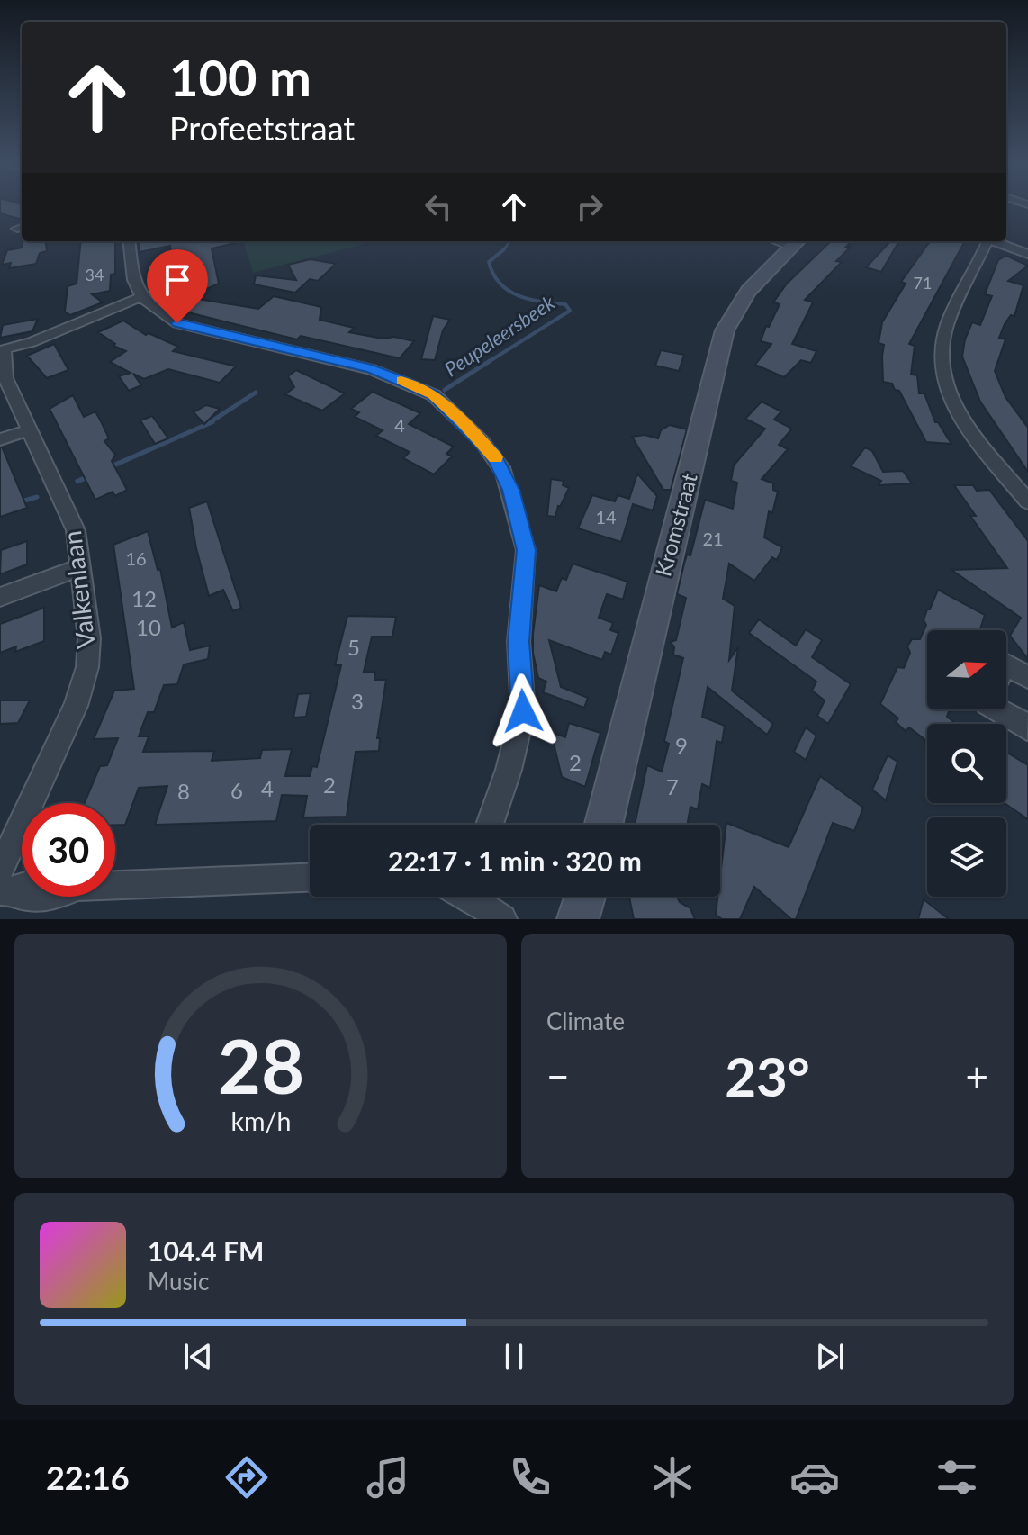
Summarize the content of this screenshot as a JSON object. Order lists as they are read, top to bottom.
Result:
{
  "streets": {
    "main road": ["Kromstraat"],
    "street": ["Valkenlaan"]
  },
  "water": ["Peupeleersbeek"],
  "house_numbers": [
    "34",
    "71",
    "4",
    "14",
    "21",
    "16",
    "12",
    "10",
    "5",
    "3",
    "9",
    "2",
    "2",
    "7",
    "4",
    "6",
    "8"
  ],
  "north": "right",
  "page": {
    "turn": ["100 m", "Profeetstraat"],
    "limit": "30",
    "trip": "22:17 · 1 min · 320 m",
    "tile": "Climate",
    "heat": ["−", "23°", "+"],
    "song": ["104.4 FM", "Music"],
    "tabs": "22:16",
    "gauge": ["28", "km/h"]
  }
}
